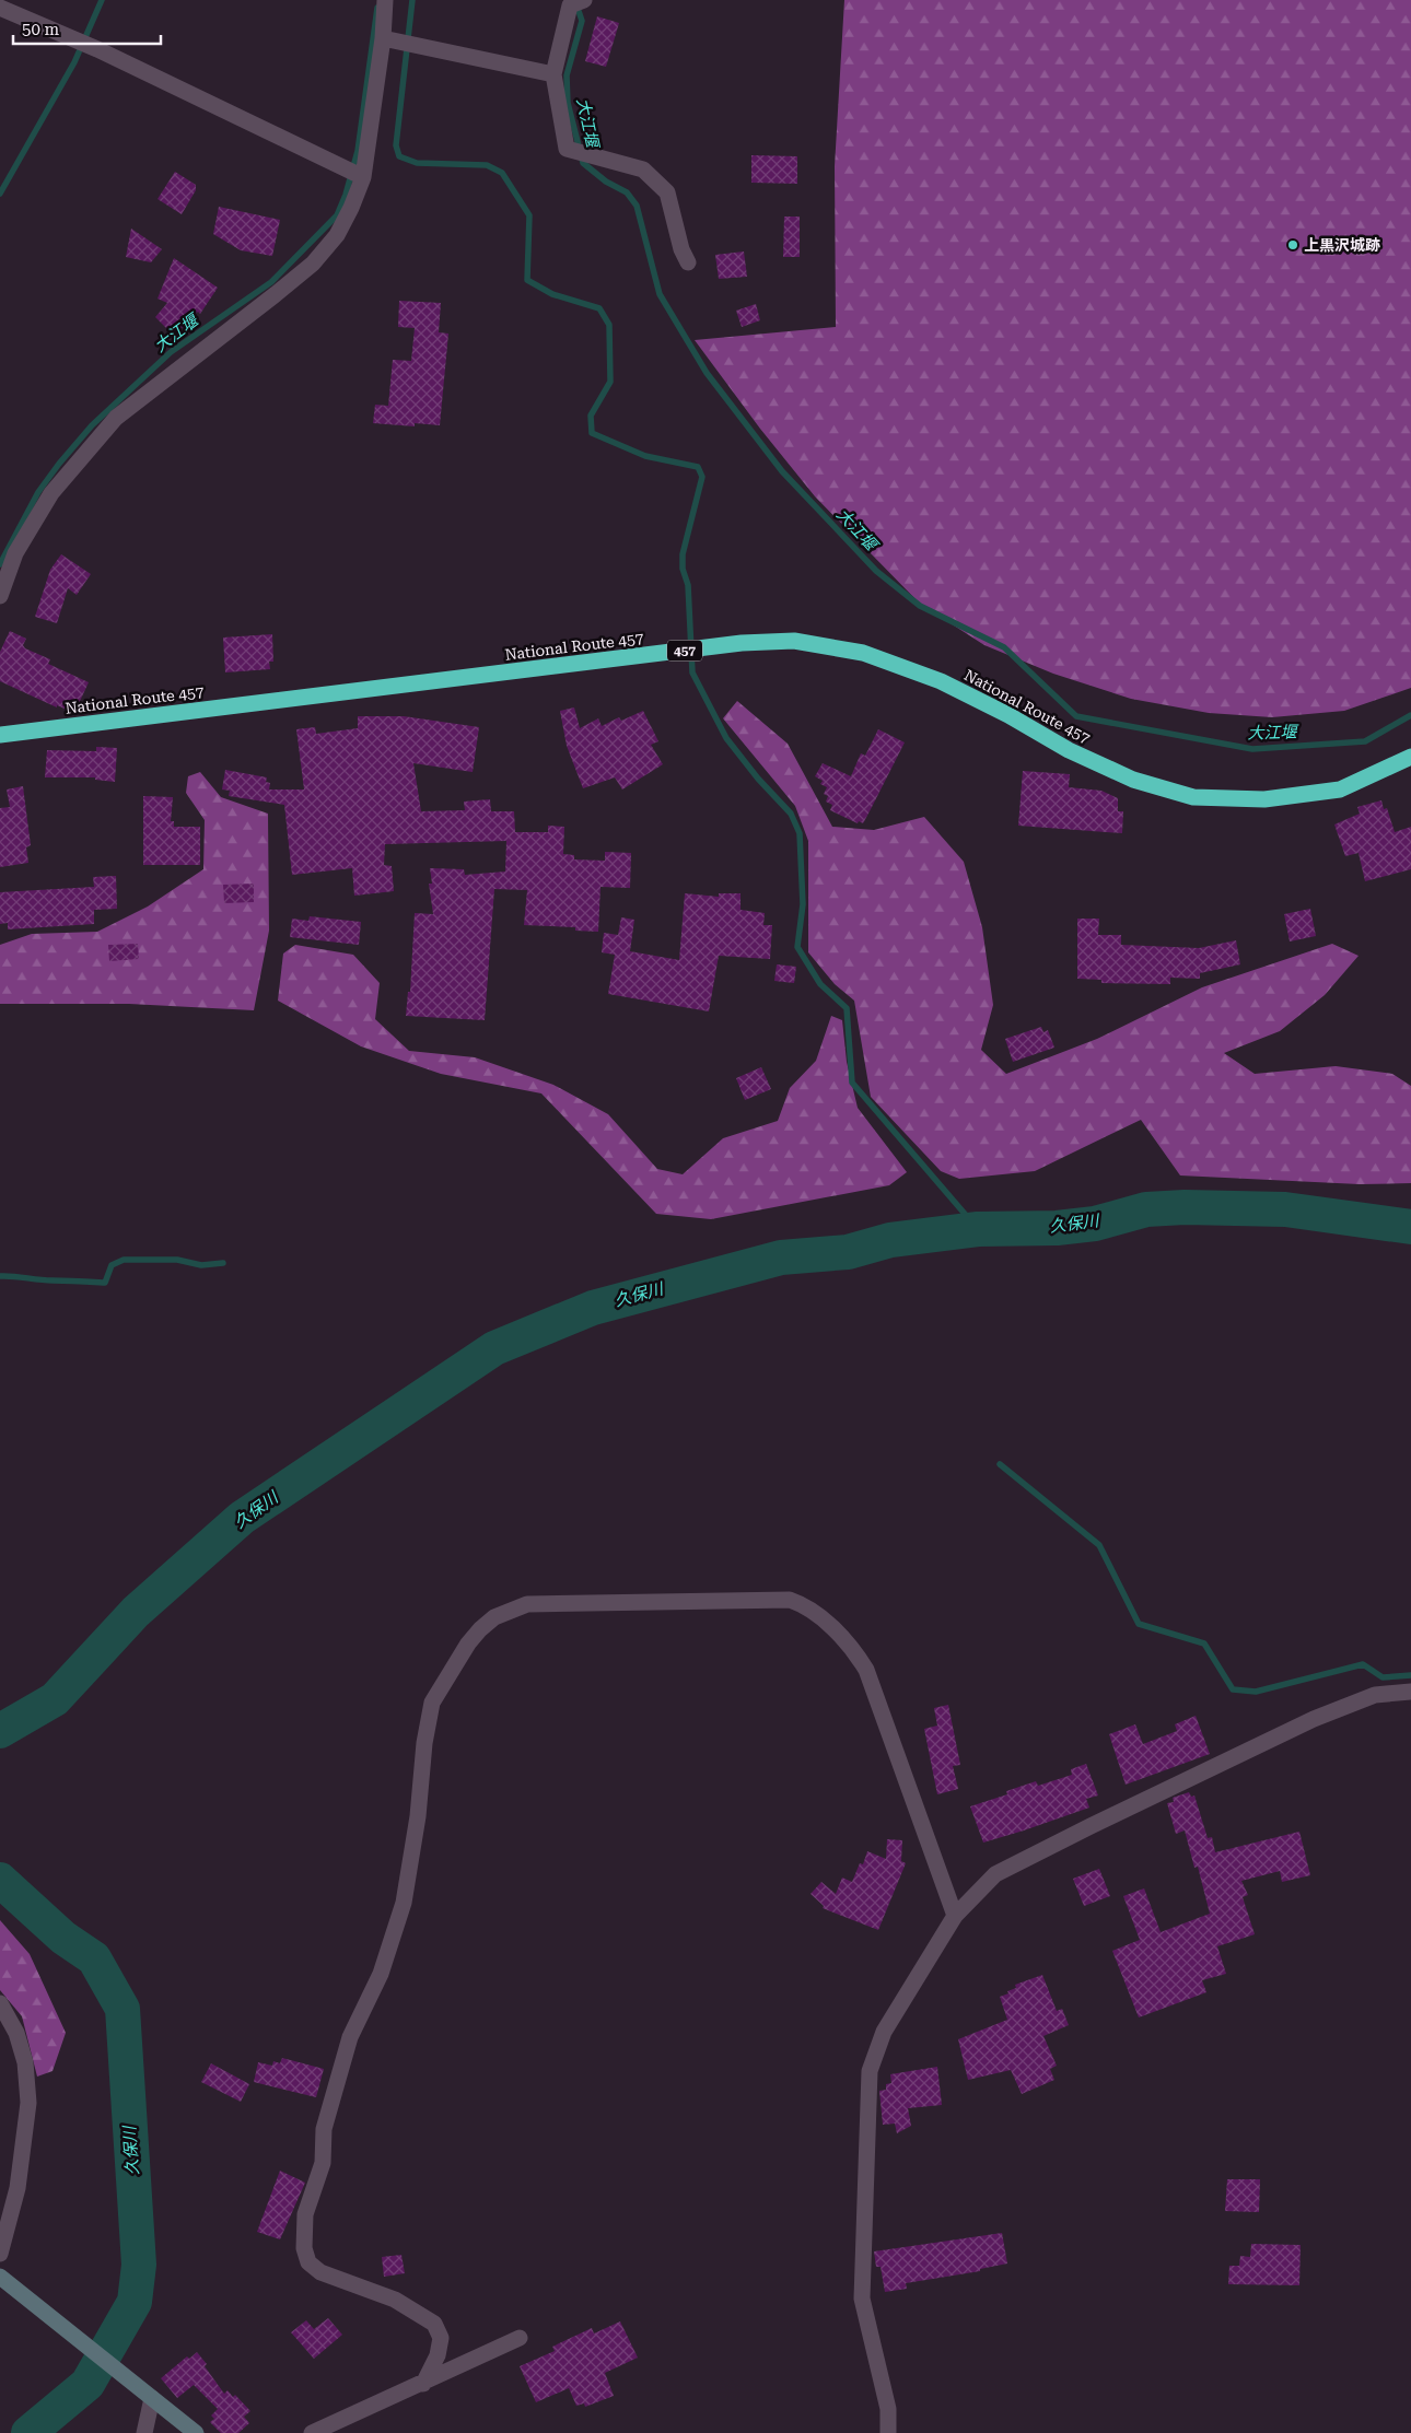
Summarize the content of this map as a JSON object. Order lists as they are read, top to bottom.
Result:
{
  "streets": {
    "highway": ["National Route 457", "457"]
  },
  "water": ["大江堰", "久保川"],
  "places": ["上黒沢城跡"],
  "scale_bar": "50 m"
}
